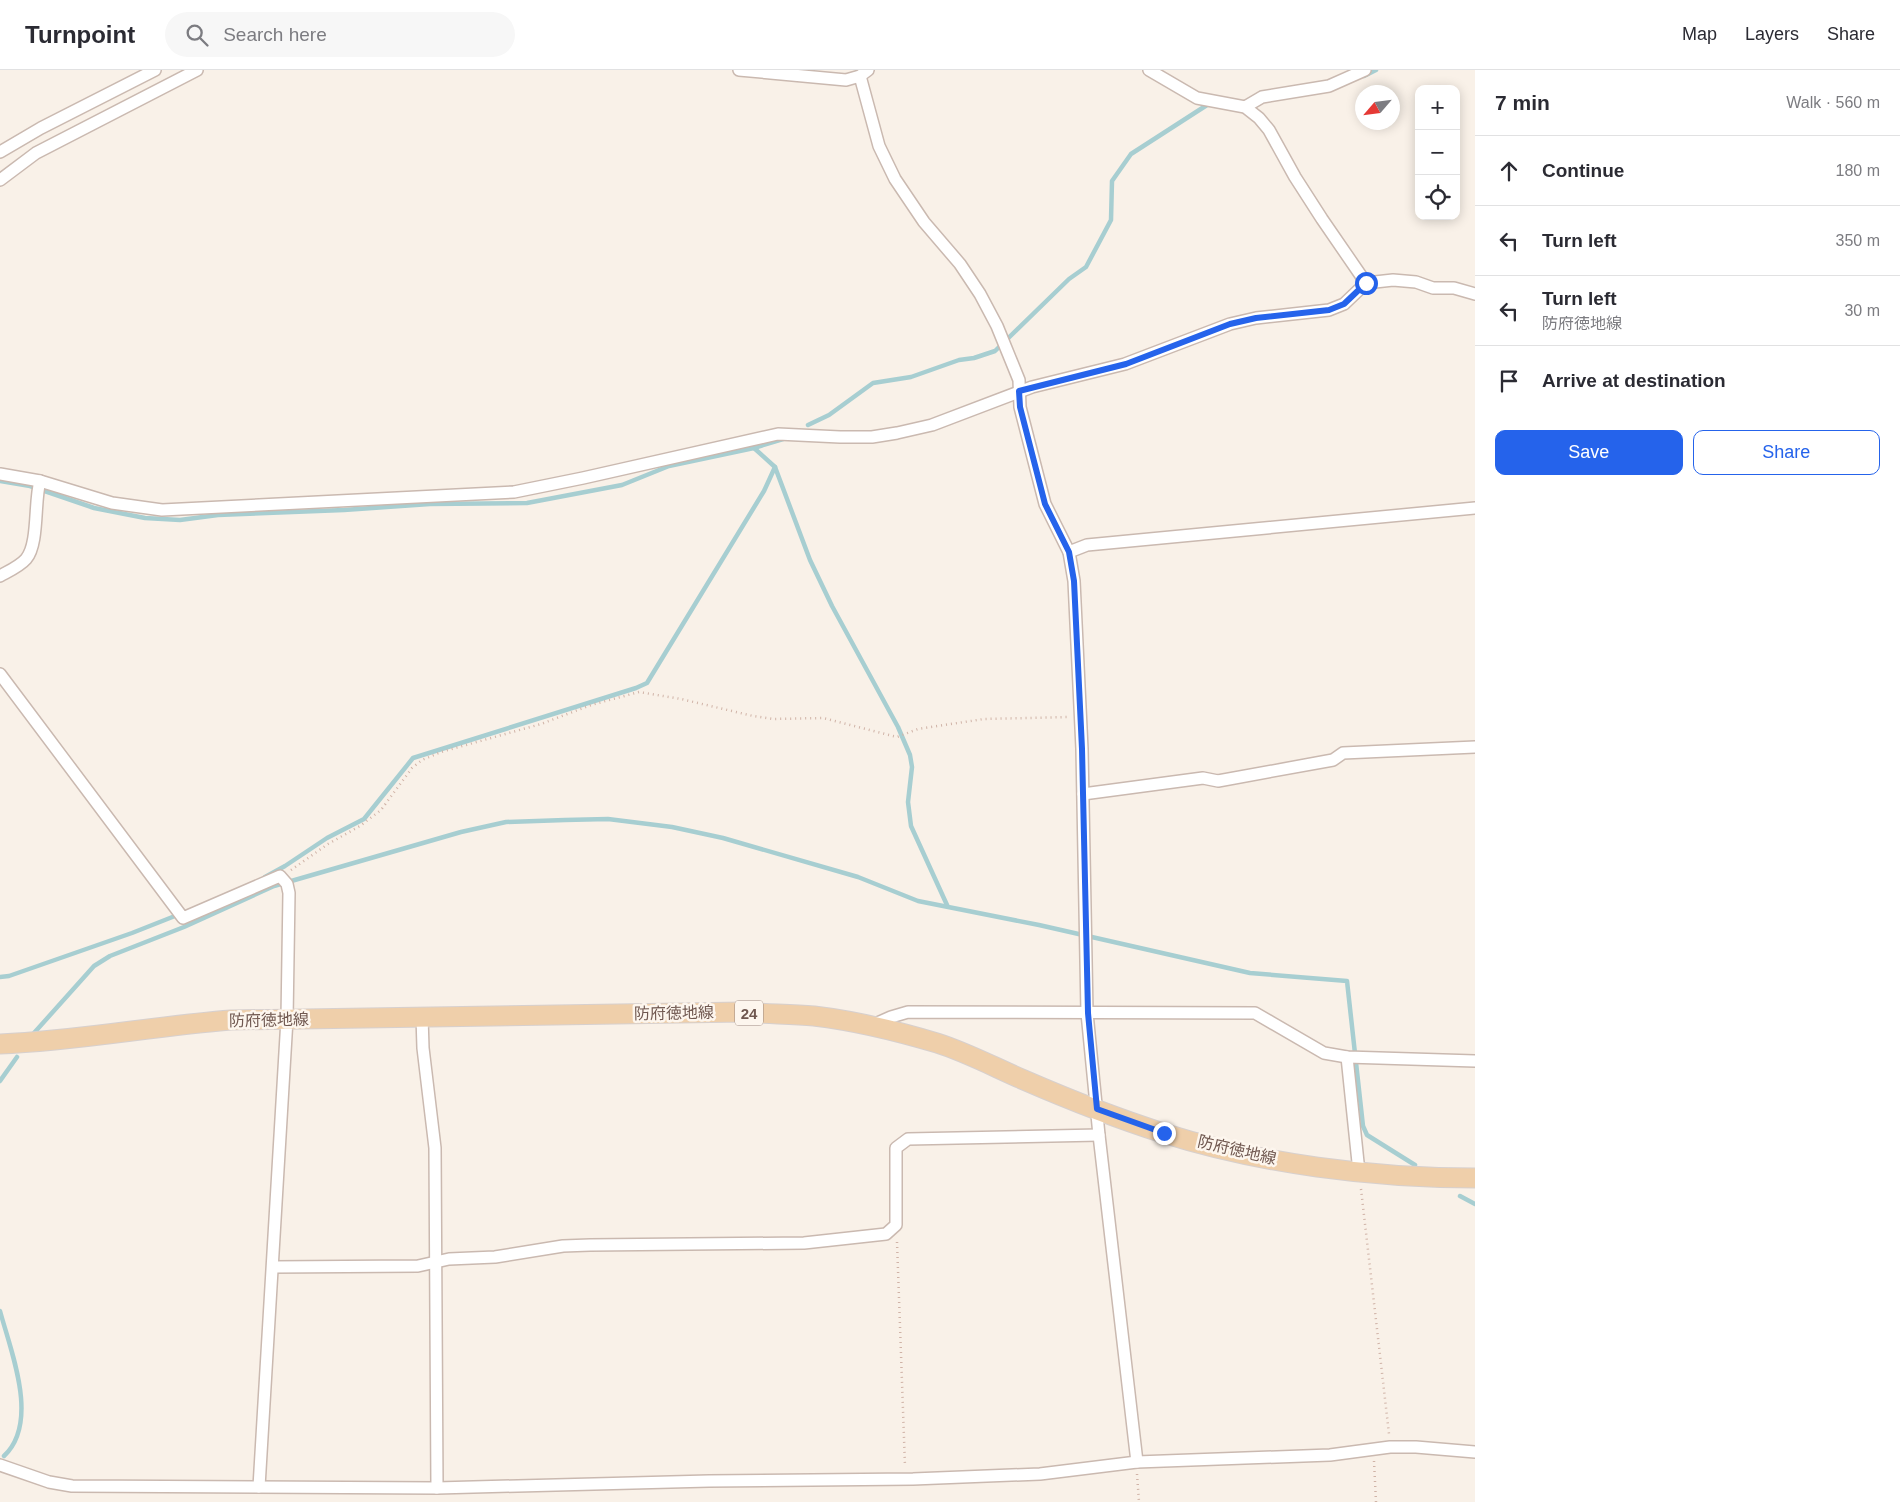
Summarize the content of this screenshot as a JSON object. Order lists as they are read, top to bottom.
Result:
{
  "streets": {
    "main road": ["防府徳地線", "24"]
  },
  "north": "bottom left",
  "page": {
    "header": "Turnpoint",
    "search": "Search here",
    "nav": ["Map", "Layers", "Share"],
    "heading": ["7 min", "Walk · 560 m"],
    "map_buttons": ["+", "−"],
    "list": [
      ["Continue", "180 m"],
      ["Turn left", "350 m"],
      ["Turn left", "防府徳地線", "30 m"],
      "Arrive at destination"
    ],
    "buttons": ["Save", "Share"]
  }
}
